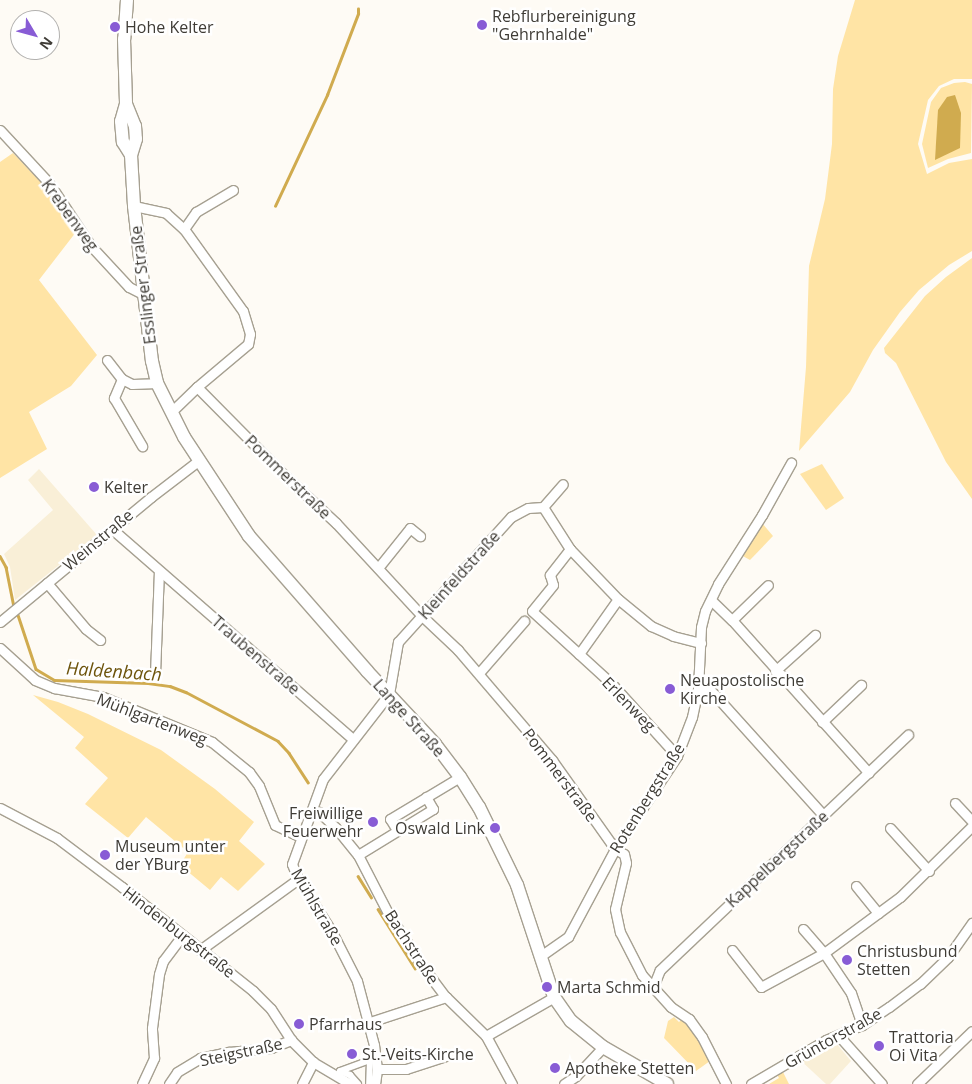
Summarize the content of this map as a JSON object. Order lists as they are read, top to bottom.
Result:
{
  "streets": {
    "main road": ["Esslinger Straße", "Lange Straße"],
    "street": [
      "Krebenweg",
      "Pommerstraße",
      "Weinstraße",
      "Kleinfeldstraße",
      "Traubenstraße",
      "Erlenweg",
      "Mühlgartenweg",
      "Rotenbergstraße",
      "Kappelbergstraße",
      "Mühlstraße",
      "Hindenburgstraße",
      "Bachstraße",
      "Grüntorstraße",
      "Steigstraße"
    ]
  },
  "crossings": [
    ["Krebenweg", "Esslinger Straße"],
    ["Esslinger Straße", "Lange Straße"],
    ["Pommerstraße", "Kleinfeldstraße"],
    ["Pommerstraße", "Rotenbergstraße"],
    ["Pommerstraße", "Kappelbergstraße"],
    ["Weinstraße", "Traubenstraße"],
    ["Weinstraße", "Lange Straße"],
    ["Kleinfeldstraße", "Lange Straße"],
    ["Kleinfeldstraße", "Mühlstraße"],
    ["Traubenstraße", "Mühlstraße"],
    ["Erlenweg", "Rotenbergstraße"],
    ["Lange Straße", "Rotenbergstraße"],
    ["Lange Straße", "Mühlstraße"],
    ["Mühlgartenweg", "Mühlstraße"],
    ["Mühlstraße", "Bachstraße"],
    ["Hindenburgstraße", "Steigstraße"]
  ],
  "water": ["Haldenbach"],
  "places": [
    "Rebflurbereinigung \"Gehrnhalde\"",
    "Hohe Kelter",
    "Kelter",
    "Neuapostolische Kirche",
    "Freiwillige Feuerwehr",
    "Oswald Link",
    "Museum unter der YBurg",
    "Christusbund Stetten",
    "Marta Schmid",
    "Pfarrhaus",
    "Trattoria Oi Vita",
    "St.-Veits-Kirche",
    "Apotheke Stetten"
  ],
  "north": "bottom right"
}
